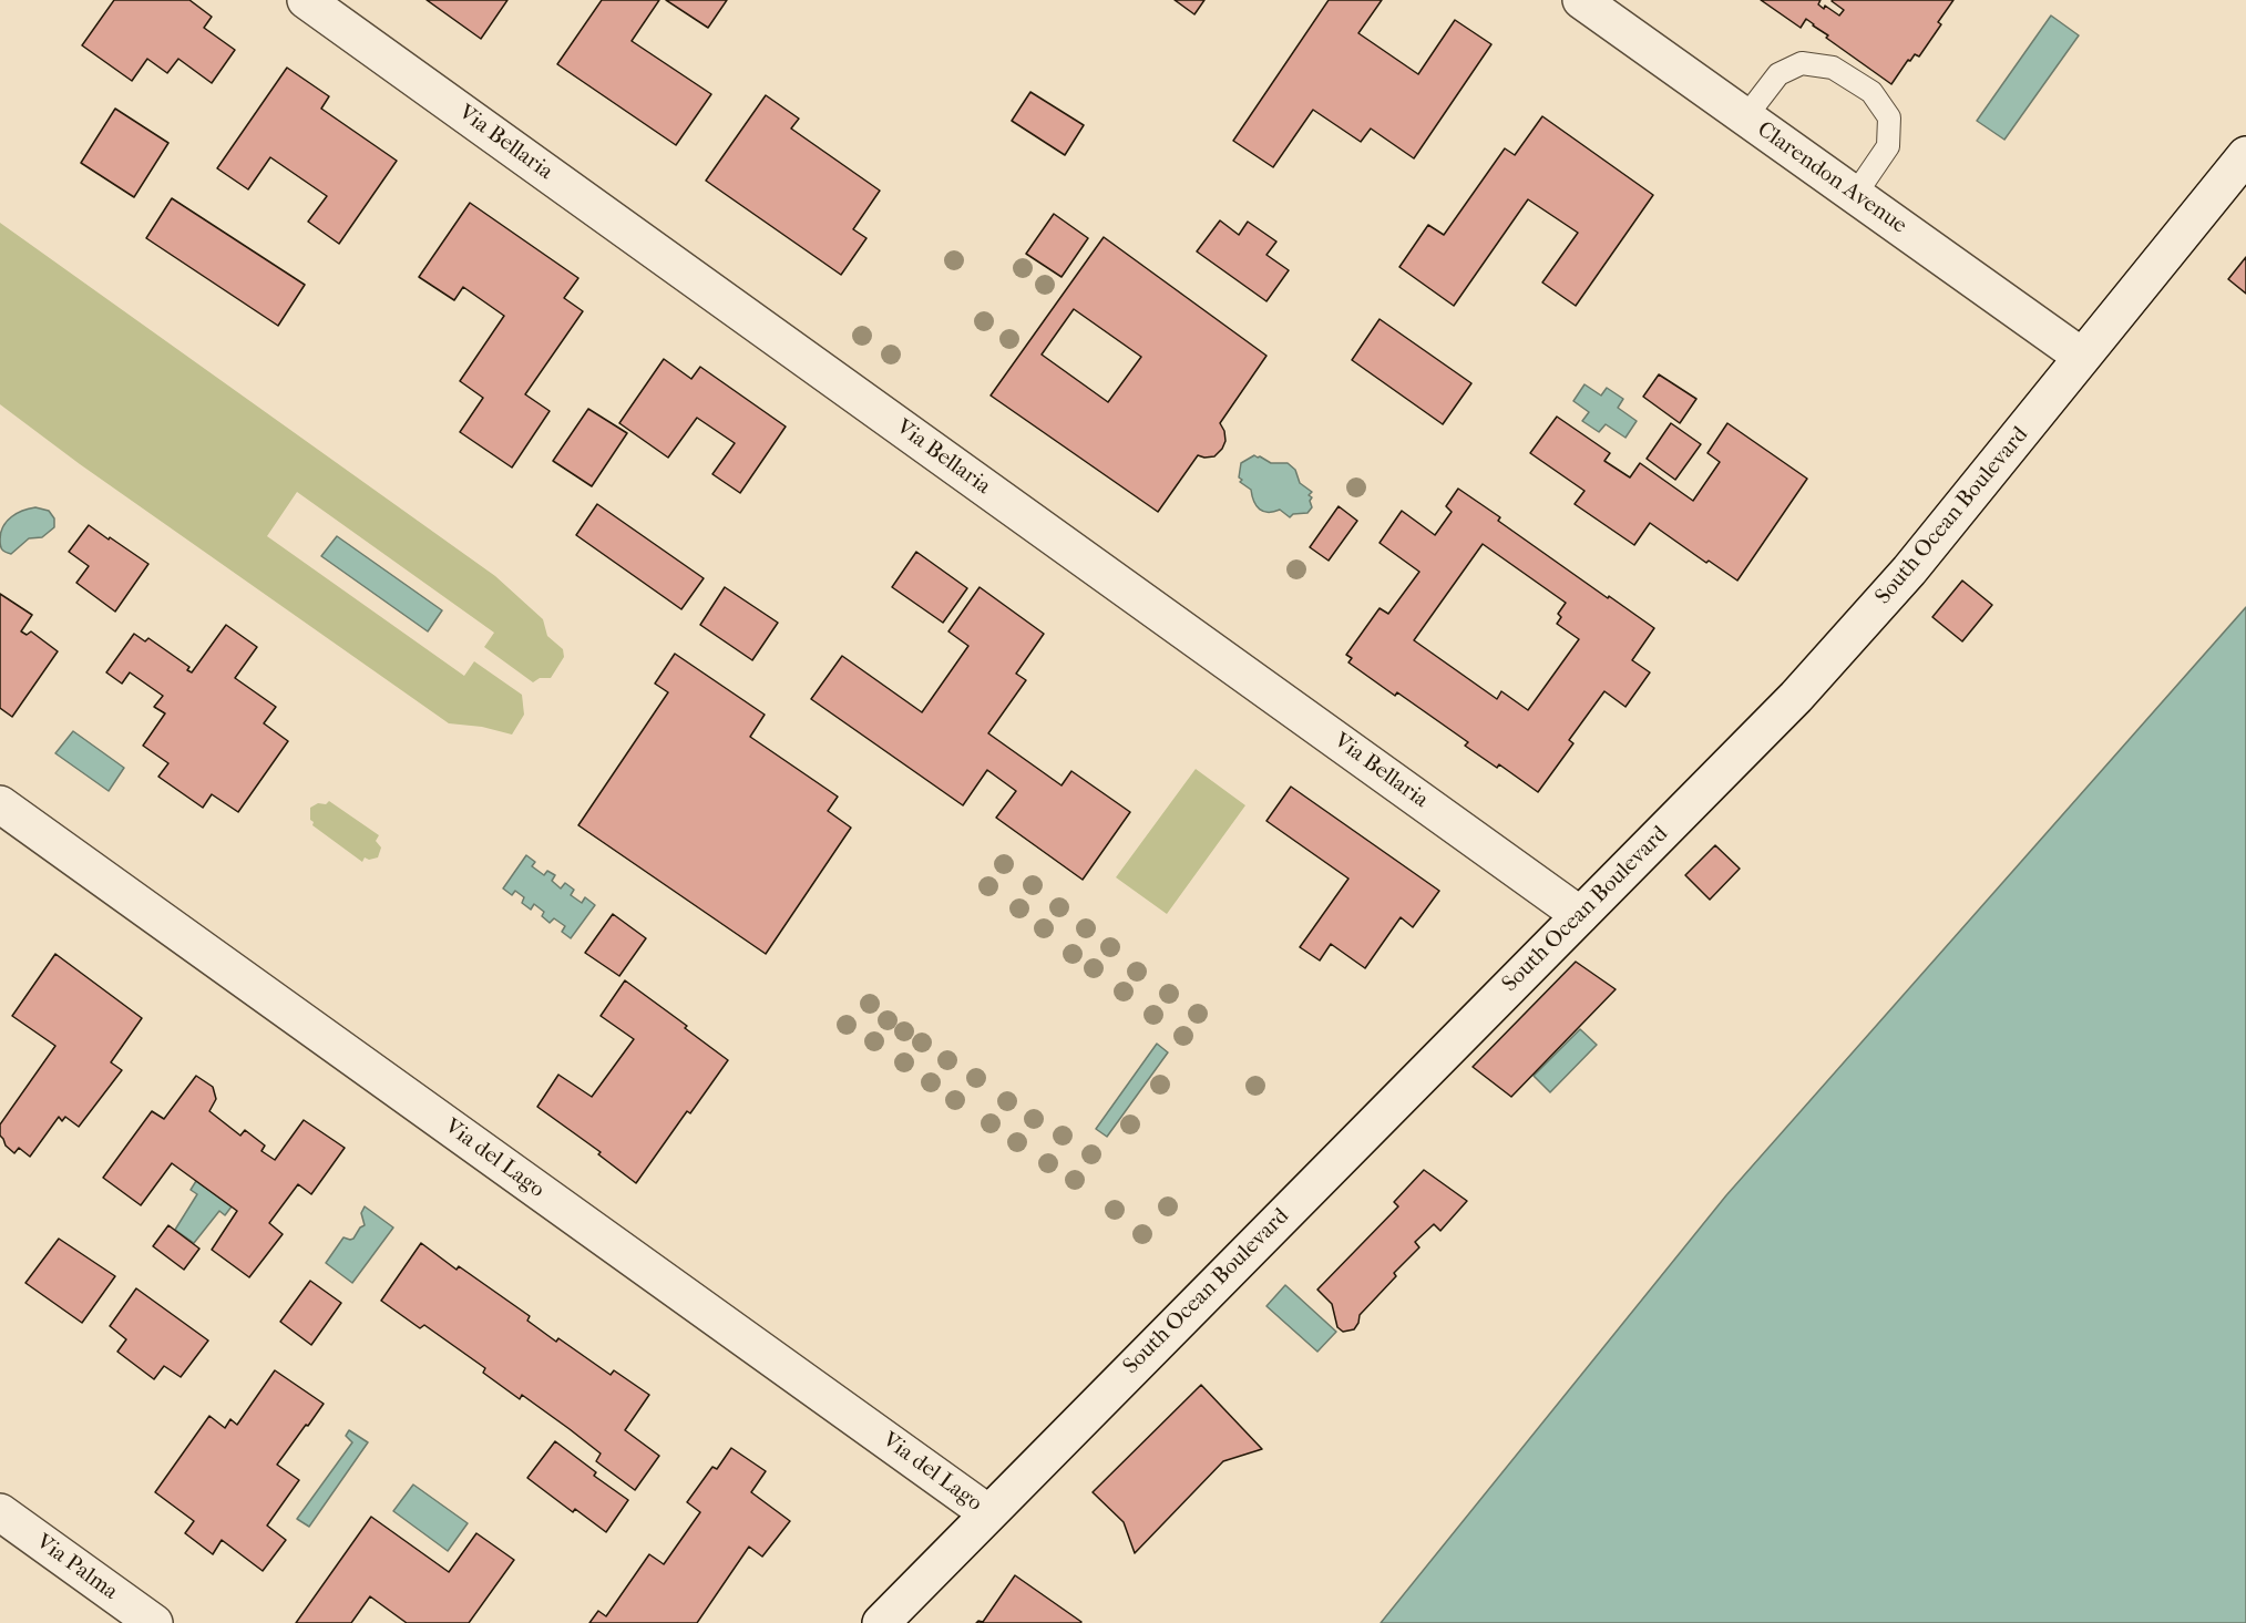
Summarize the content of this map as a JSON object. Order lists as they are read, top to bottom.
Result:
{
  "streets": {
    "street": [
      "Via Bellaria",
      "Clarendon Avenue",
      "South Ocean Boulevard",
      "Via del Lago",
      "Via Palma"
    ]
  },
  "crossings": [
    ["Via Bellaria", "South Ocean Boulevard"],
    ["Clarendon Avenue", "South Ocean Boulevard"],
    ["South Ocean Boulevard", "Via del Lago"]
  ]
}
